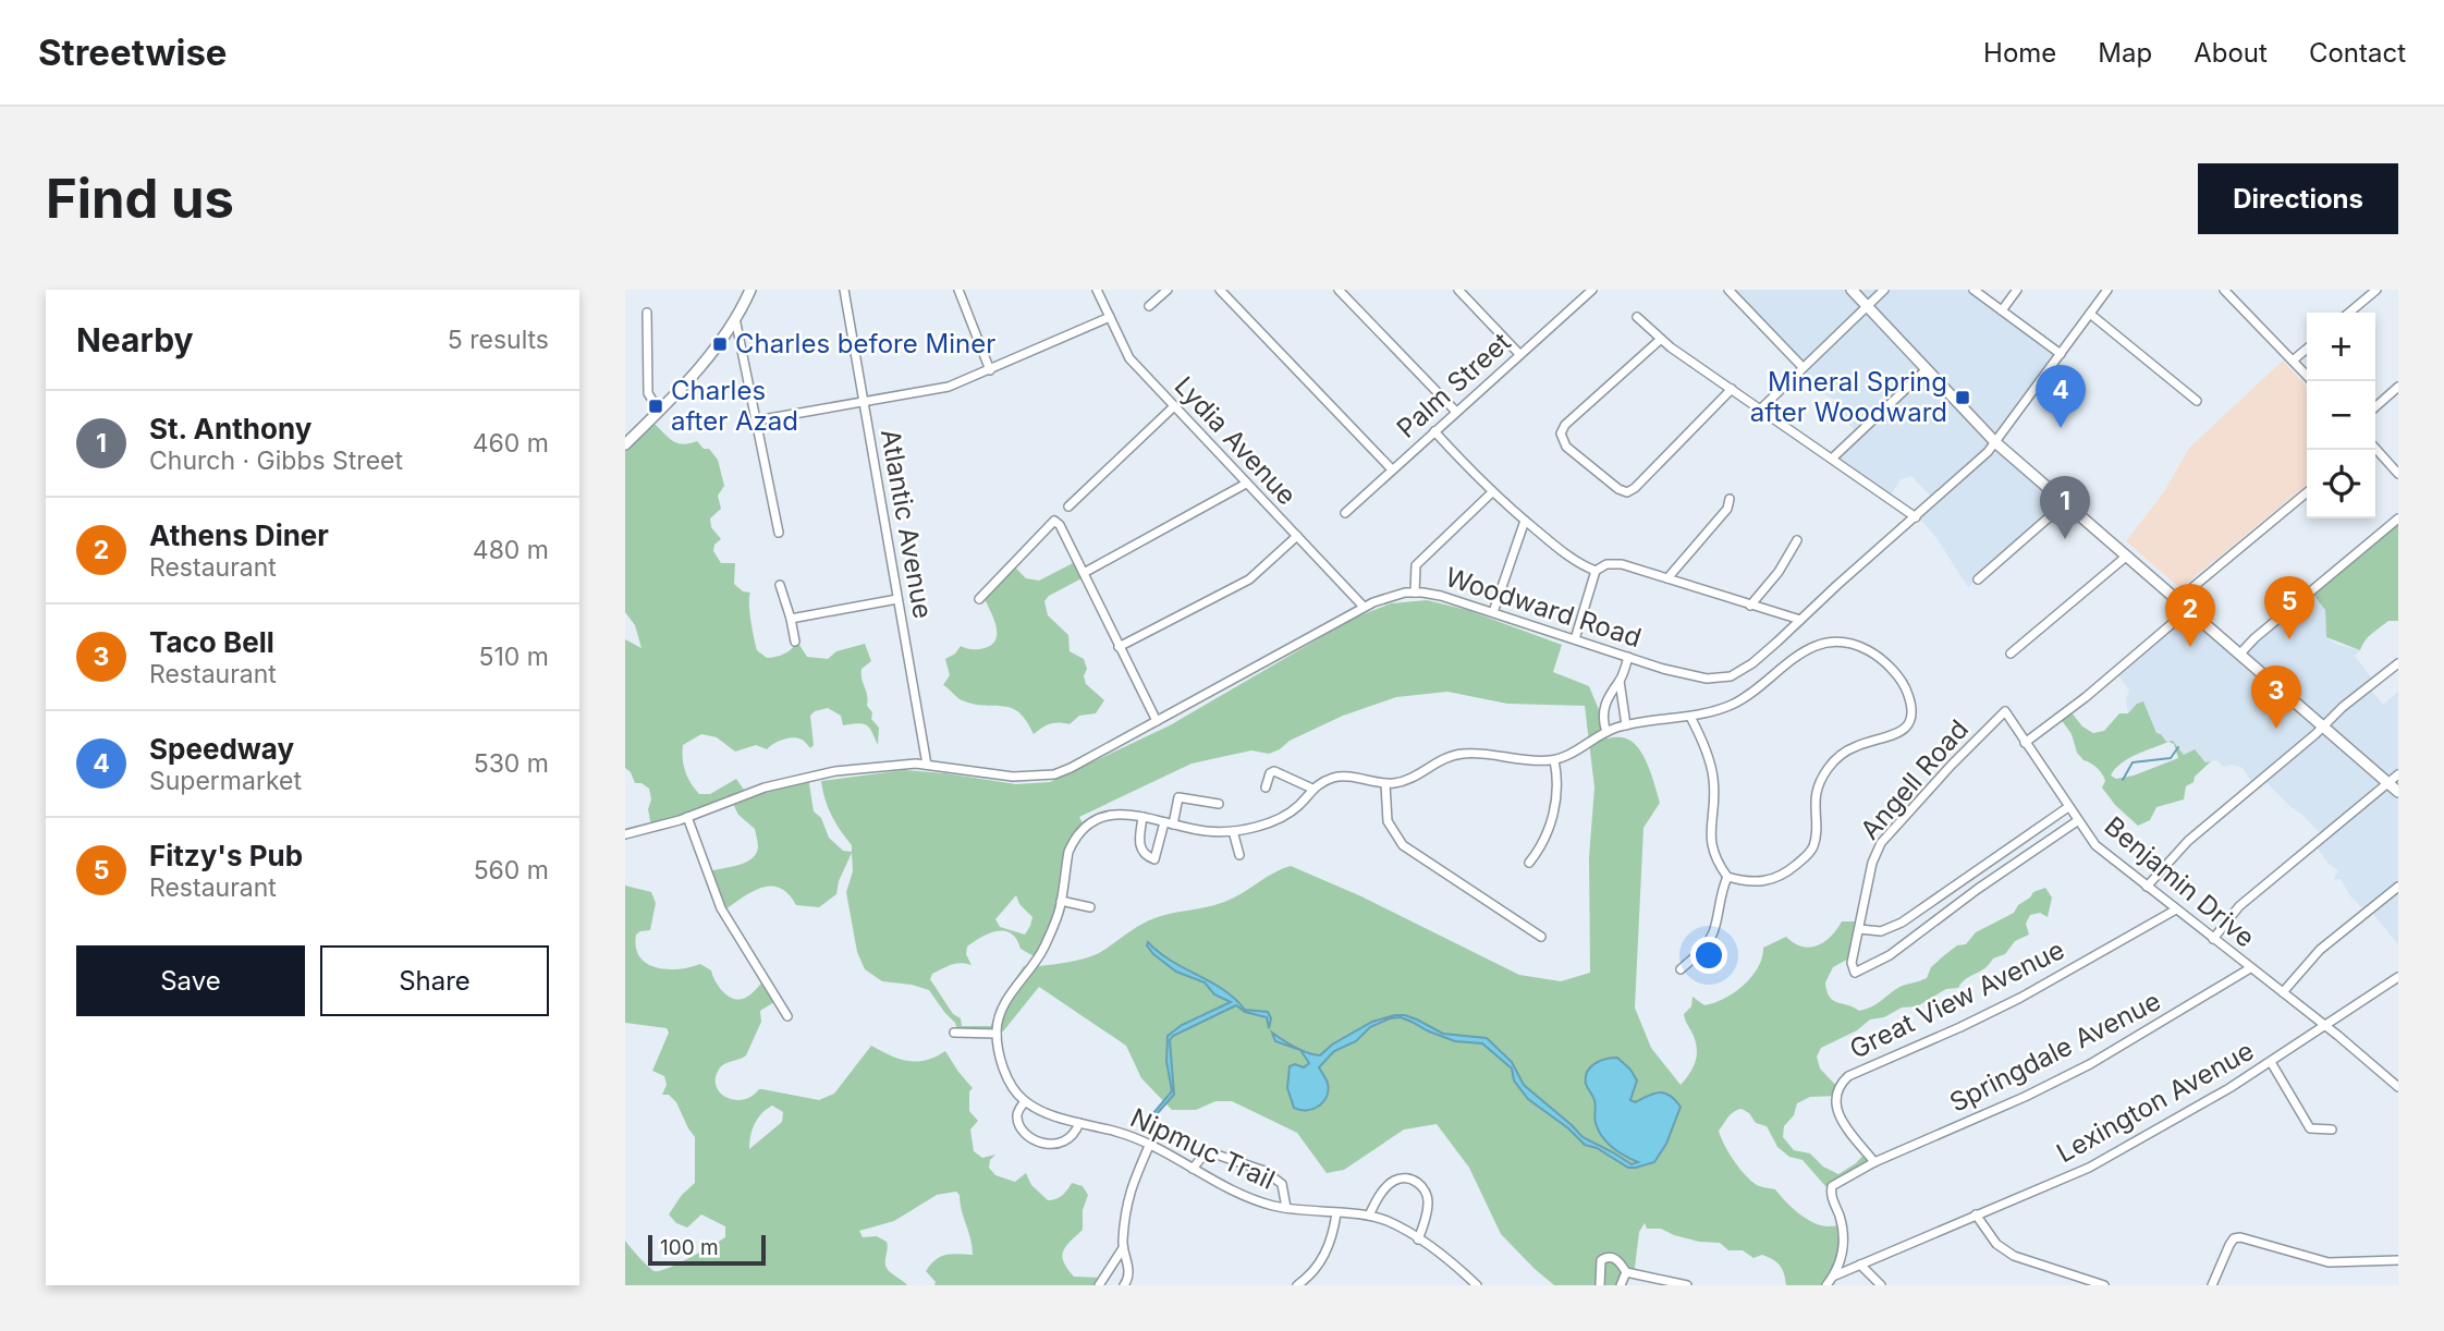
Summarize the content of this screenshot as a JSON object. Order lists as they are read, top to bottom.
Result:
{
  "streets": {
    "street": [
      "Palm Street",
      "Lydia Avenue",
      "Atlantic Avenue",
      "Woodward Road",
      "Angell Road",
      "Benjamin Drive",
      "Great View Avenue",
      "Springdale Avenue",
      "Lexington Avenue",
      "Nipmuc Trail"
    ]
  },
  "crossings": [
    ["Lydia Avenue", "Woodward Road"],
    ["Atlantic Avenue", "Woodward Road"],
    ["Angell Road", "Benjamin Drive"],
    ["Benjamin Drive", "Great View Avenue"],
    ["Benjamin Drive", "Springdale Avenue"],
    ["Benjamin Drive", "Lexington Avenue"],
    ["Great View Avenue", "Springdale Avenue"]
  ],
  "places": {
    "transit": ["Charles before Miner", "Mineral Spring after Woodward", "Charles after Azad"]
  },
  "scale_bar": "100 m",
  "page": {
    "header": "Streetwise",
    "nav": [
      "Home",
      "Map",
      "About",
      "Contact"
    ],
    "buttons": [
      "Directions",
      ["Save", "Share"]
    ],
    "title": "Find us",
    "heading": ["Nearby", "5 results"],
    "map_buttons": ["+", "−"],
    "pins": [
      "4",
      "1",
      "5",
      "2",
      "3"
    ],
    "list": [
      {
        "mark": "1",
        "name": "St. Anthony",
        "note": "Church · Gibbs Street",
        "value": "460 m"
      },
      {
        "mark": "2",
        "name": "Athens Diner",
        "note": "Restaurant",
        "value": "480 m"
      },
      {
        "mark": "3",
        "name": "Taco Bell",
        "note": "Restaurant",
        "value": "510 m"
      },
      {
        "mark": "4",
        "name": "Speedway",
        "note": "Supermarket",
        "value": "530 m"
      },
      {
        "mark": "5",
        "name": "Fitzy's Pub",
        "note": "Restaurant",
        "value": "560 m"
      }
    ],
    "scale": "100 m"
  }
}
